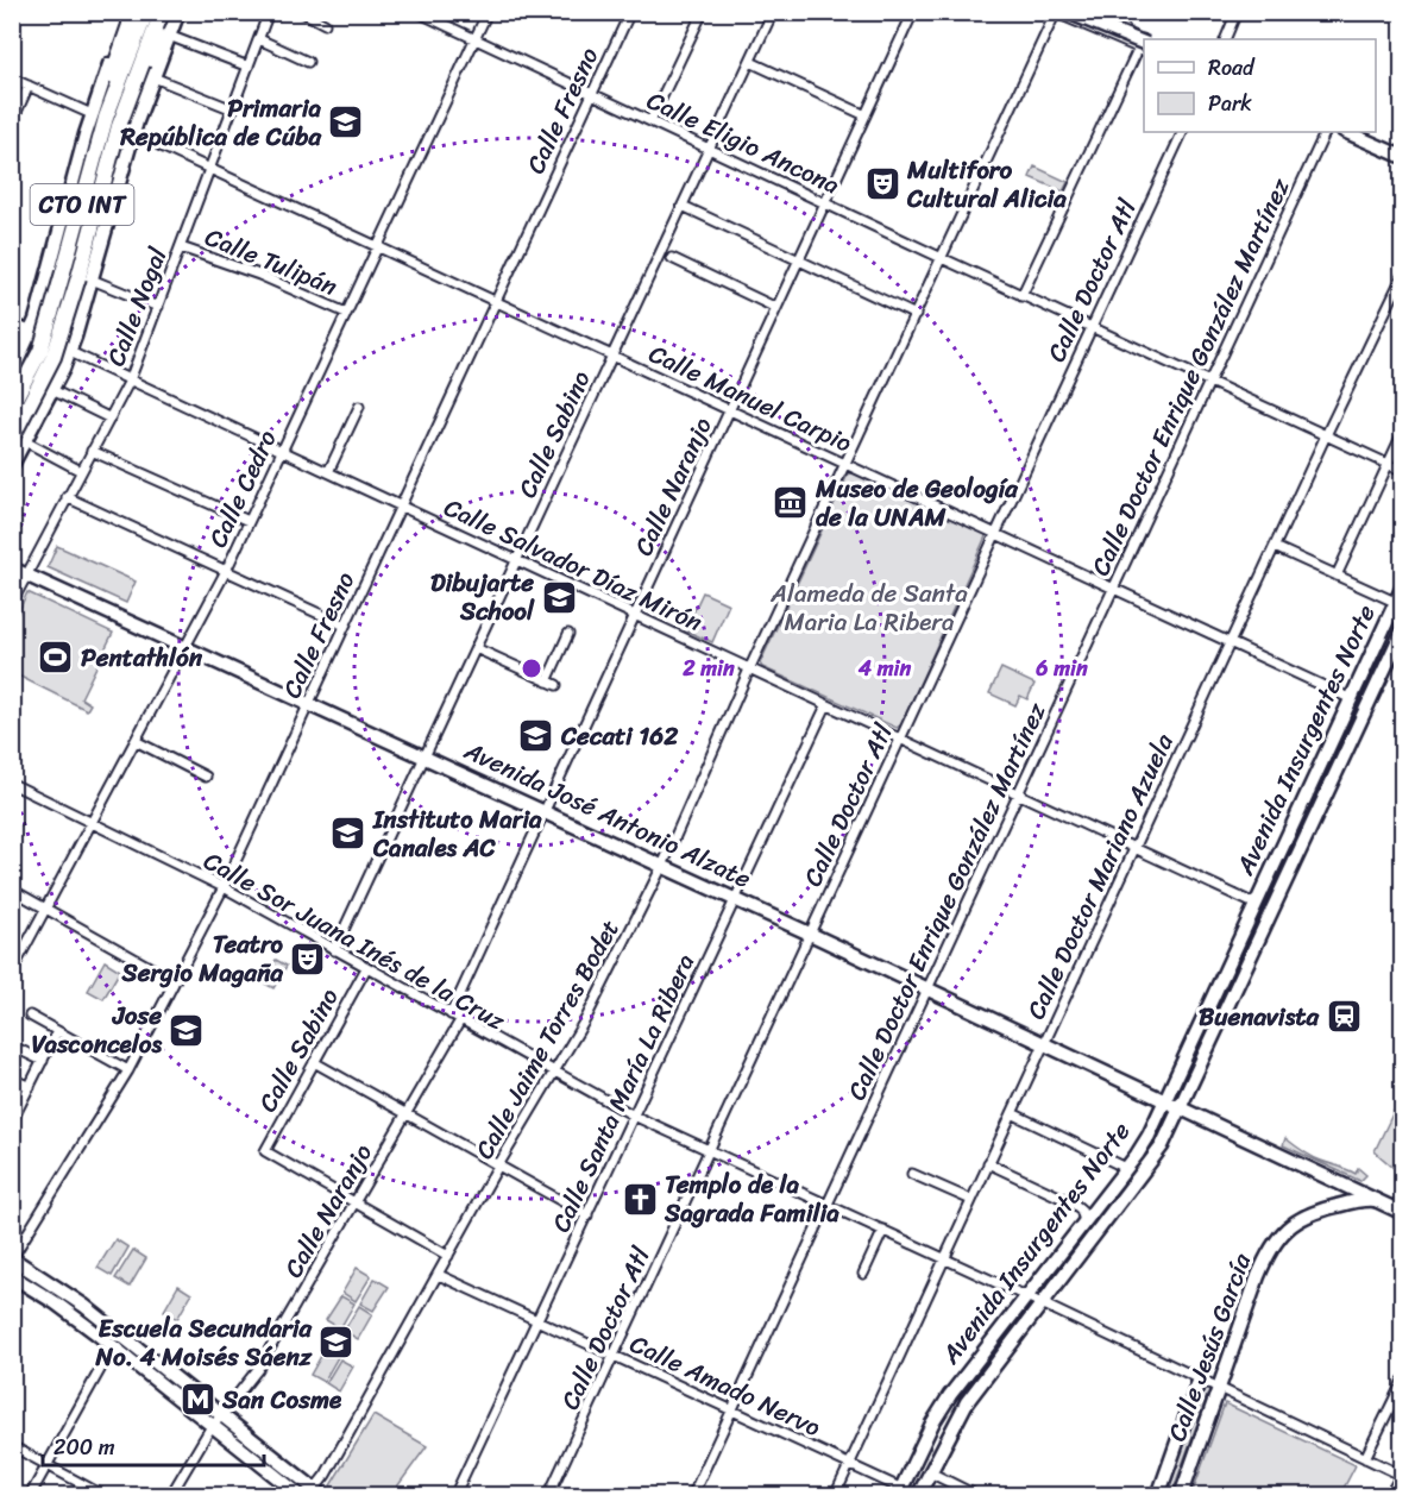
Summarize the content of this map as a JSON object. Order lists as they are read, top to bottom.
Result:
{
  "streets": {
    "highway": ["CTO INT"],
    "main road": ["Avenida Insurgentes Norte", "Avenida José Antonio Alzate", "Calle Jesús García"],
    "street": [
      "Calle Fresno",
      "Calle Eligio Ancona",
      "Calle Tulipán",
      "Calle Doctor Atl",
      "Calle Nogal",
      "Calle Doctor Enrique González Martínez",
      "Calle Manuel Carpio",
      "Calle Sabino",
      "Calle Naranjo",
      "Calle Cedro",
      "Calle Salvador Díaz Mirón",
      "Calle Doctor Mariano Azuela",
      "Calle Sor Juana Inés de la Cruz",
      "Calle Jaime Torres Bodet",
      "Calle Santa María La Ribera",
      "Calle Amado Nervo"
    ]
  },
  "crossings": [
    ["Calle Fresno", "Calle Eligio Ancona"],
    ["Calle Fresno", "Calle Manuel Carpio"],
    ["Calle Fresno", "Calle Salvador Díaz Mirón"],
    ["Calle Fresno", "Avenida José Antonio Alzate"],
    ["Calle Fresno", "Calle Sor Juana Inés de la Cruz"],
    ["Calle Eligio Ancona", "Calle Doctor Atl"],
    ["Calle Eligio Ancona", "Calle Doctor Enrique González Martínez"],
    ["Calle Eligio Ancona", "Calle Sabino"],
    ["Calle Eligio Ancona", "Calle Naranjo"],
    ["Calle Eligio Ancona", "Calle Cedro"],
    ["Calle Eligio Ancona", "Calle Doctor Mariano Azuela"],
    ["Calle Eligio Ancona", "Calle Jaime Torres Bodet"],
    ["CTO INT", "Calle Manuel Carpio"],
    ["CTO INT", "Calle Salvador Díaz Mirón"],
    ["Calle Tulipán", "Calle Nogal"],
    ["Calle Tulipán", "Calle Cedro"],
    ["Calle Doctor Atl", "Calle Manuel Carpio"],
    ["Calle Doctor Atl", "Calle Salvador Díaz Mirón"],
    ["Calle Doctor Atl", "Avenida José Antonio Alzate"],
    ["Calle Doctor Atl", "Calle Sor Juana Inés de la Cruz"],
    ["Calle Doctor Atl", "Calle Amado Nervo"],
    ["Calle Nogal", "Calle Manuel Carpio"],
    ["Calle Nogal", "Calle Salvador Díaz Mirón"],
    ["Calle Nogal", "Avenida José Antonio Alzate"],
    ["Calle Doctor Enrique González Martínez", "Calle Manuel Carpio"],
    ["Calle Doctor Enrique González Martínez", "Calle Salvador Díaz Mirón"],
    ["Calle Doctor Enrique González Martínez", "Avenida José Antonio Alzate"],
    ["Calle Doctor Enrique González Martínez", "Calle Sor Juana Inés de la Cruz"],
    ["Calle Doctor Enrique González Martínez", "Calle Amado Nervo"],
    ["Calle Manuel Carpio", "Calle Sabino"],
    ["Calle Manuel Carpio", "Calle Naranjo"],
    ["Calle Manuel Carpio", "Calle Cedro"],
    ["Calle Manuel Carpio", "Avenida Insurgentes Norte"],
    ["Calle Manuel Carpio", "Calle Doctor Mariano Azuela"],
    ["Calle Manuel Carpio", "Calle Jaime Torres Bodet"],
    ["Calle Sabino", "Calle Naranjo"],
    ["Calle Sabino", "Calle Salvador Díaz Mirón"],
    ["Calle Sabino", "Avenida José Antonio Alzate"],
    ["Calle Sabino", "Calle Sor Juana Inés de la Cruz"],
    ["Calle Naranjo", "Calle Salvador Díaz Mirón"],
    ["Calle Naranjo", "Avenida José Antonio Alzate"],
    ["Calle Naranjo", "Calle Sor Juana Inés de la Cruz"],
    ["Calle Cedro", "Calle Salvador Díaz Mirón"],
    ["Calle Cedro", "Avenida José Antonio Alzate"],
    ["Calle Cedro", "Calle Sor Juana Inés de la Cruz"],
    ["Calle Salvador Díaz Mirón", "Avenida Insurgentes Norte"],
    ["Calle Salvador Díaz Mirón", "Calle Doctor Mariano Azuela"],
    ["Calle Salvador Díaz Mirón", "Calle Jaime Torres Bodet"],
    ["Calle Salvador Díaz Mirón", "Calle Santa María La Ribera"],
    ["Avenida Insurgentes Norte", "Avenida José Antonio Alzate"],
    ["Avenida Insurgentes Norte", "Calle Sor Juana Inés de la Cruz"],
    ["Avenida Insurgentes Norte", "Calle Amado Nervo"],
    ["Avenida José Antonio Alzate", "Calle Doctor Mariano Azuela"],
    ["Avenida José Antonio Alzate", "Calle Jaime Torres Bodet"],
    ["Avenida José Antonio Alzate", "Calle Santa María La Ribera"],
    ["Avenida José Antonio Alzate", "Calle Jesús García"],
    ["Calle Doctor Mariano Azuela", "Calle Sor Juana Inés de la Cruz"],
    ["Calle Doctor Mariano Azuela", "Calle Amado Nervo"],
    ["Calle Sor Juana Inés de la Cruz", "Calle Jaime Torres Bodet"],
    ["Calle Sor Juana Inés de la Cruz", "Calle Santa María La Ribera"],
    ["Calle Sor Juana Inés de la Cruz", "Calle Jesús García"],
    ["Calle Jaime Torres Bodet", "Calle Amado Nervo"],
    ["Calle Santa María La Ribera", "Calle Amado Nervo"]
  ],
  "parks": ["Alameda de Santa Maria La Ribera"],
  "places": {
    "school or university": [
      "Primaria República de Cúba",
      "Dibujarte School",
      "Cecati 162",
      "Instituto Maria Canales AC",
      "Jose Vasconcelos",
      "Escuela Secundaria No. 4 Moisés Sáenz"
    ],
    "theatre": ["Multiforo Cultural Alicia", "Teatro Sergio Magaña"],
    "museum": ["Museo de Geología de la UNAM"],
    "sports": ["Pentathlón"],
    "station": ["Buenavista"],
    "church": ["Templo de la Sagrada Familia"],
    "metro station": ["San Cosme"]
  },
  "legend": ["Road", "Park"],
  "scale_bar": "200 m",
  "rings": ["2 min", "4 min", "6 min"]
}
